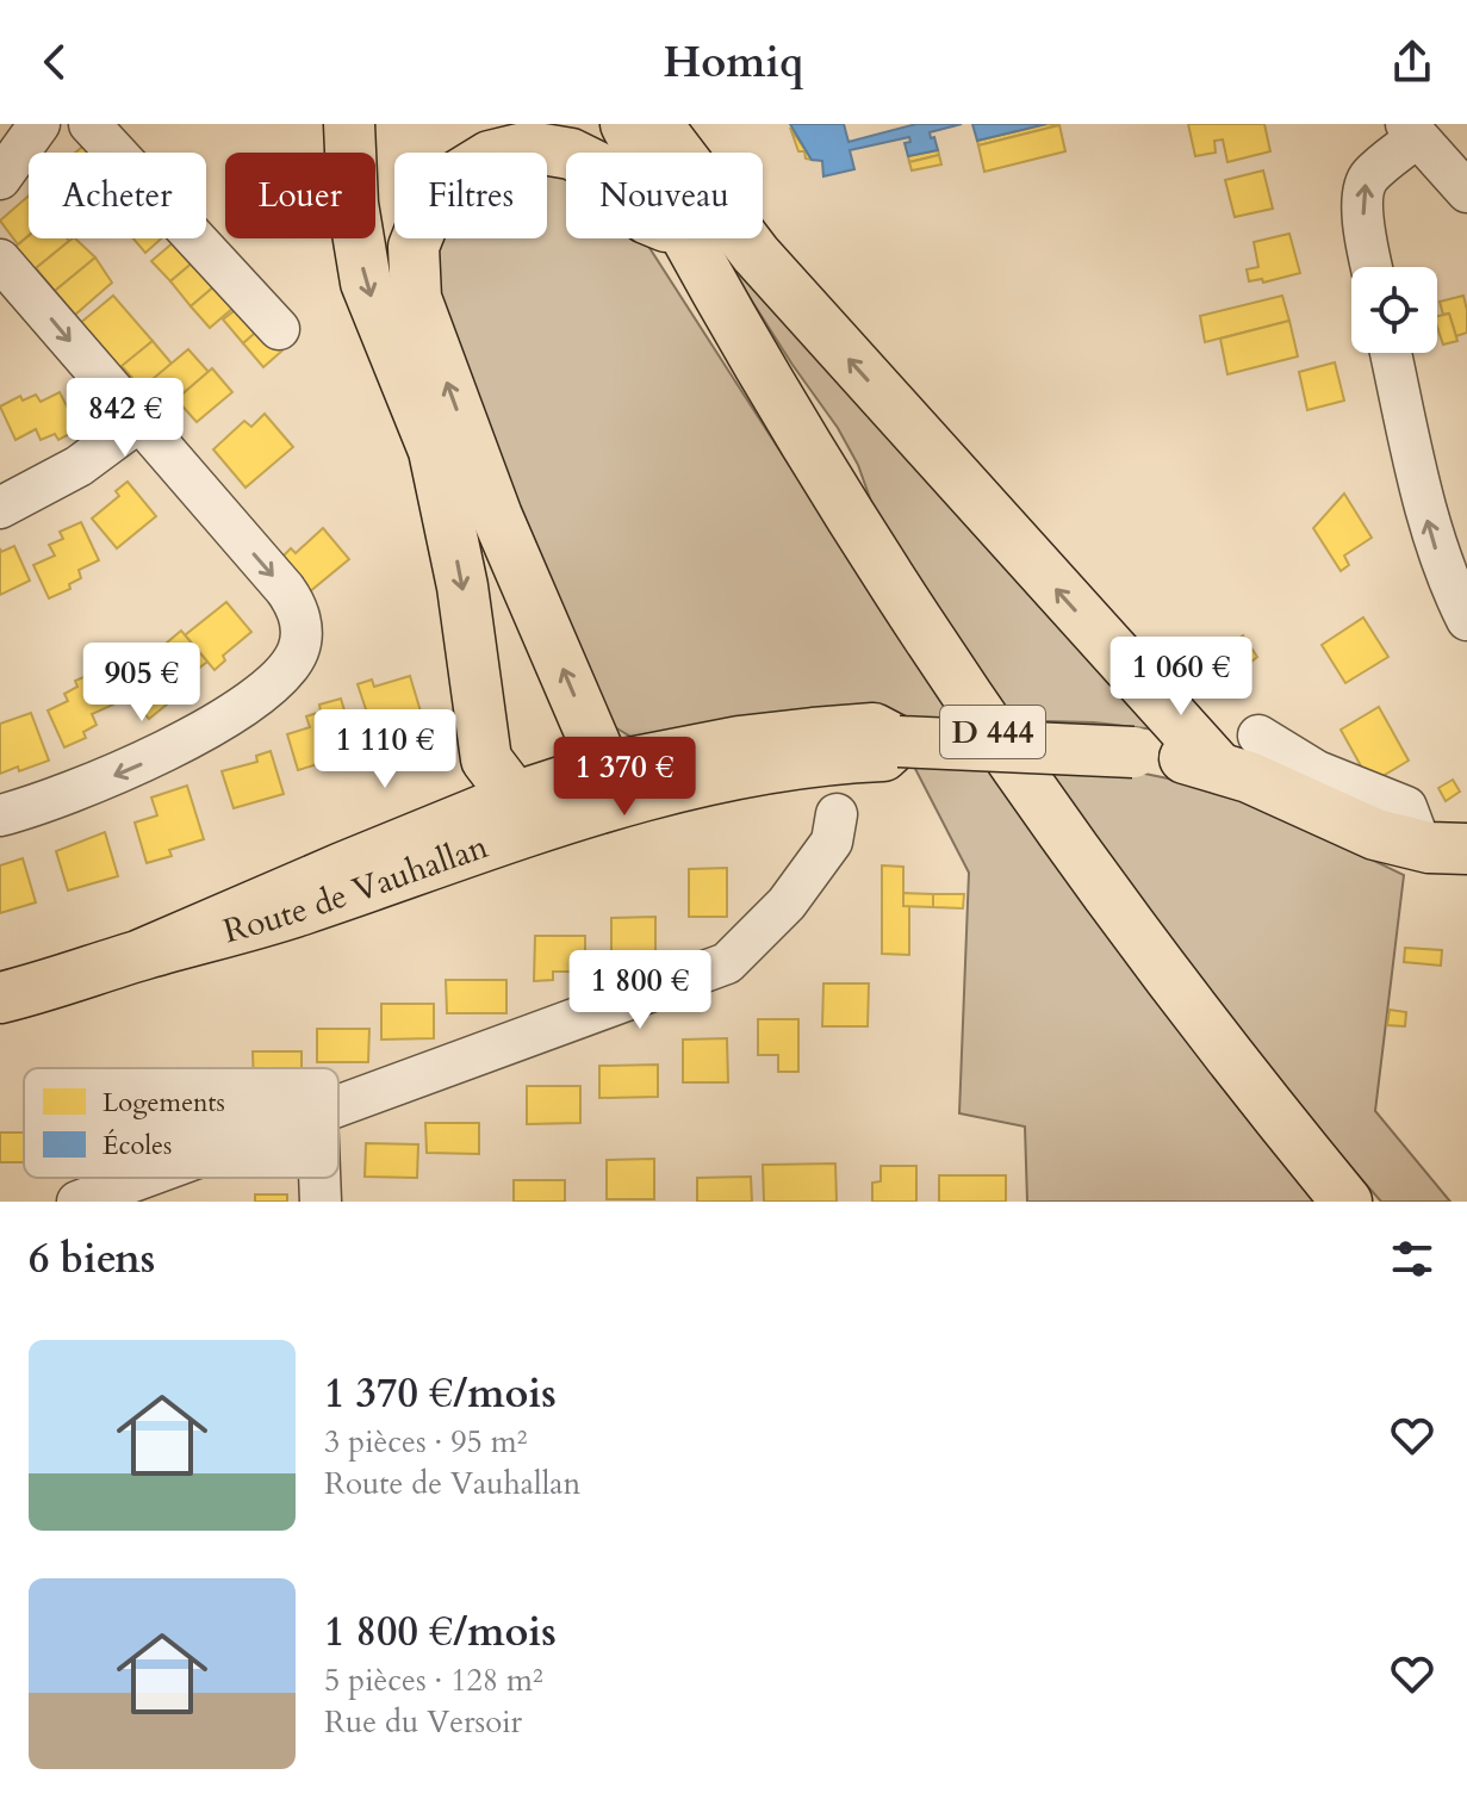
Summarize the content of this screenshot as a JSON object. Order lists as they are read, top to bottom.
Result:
{
  "streets": {
    "main road": ["D 444", "Route de Vauhallan"]
  },
  "legend": ["Logements", "Écoles"],
  "page": {
    "header": "Homiq",
    "chip": [
      "Acheter",
      "Louer",
      "Filtres",
      "Nouveau"
    ],
    "price": [
      "842 €",
      "1 060 €",
      "905 €",
      "1 110 €",
      "1 370 €",
      "1 800 €"
    ],
    "heading": "6 biens",
    "list": [
      {
        "name": "1 370 €/mois",
        "note": "3 pièces · 95 m² · Route de Vauhallan"
      },
      {
        "name": "1 800 €/mois",
        "note": "5 pièces · 128 m² · Rue du Versoir"
      }
    ]
  }
}
